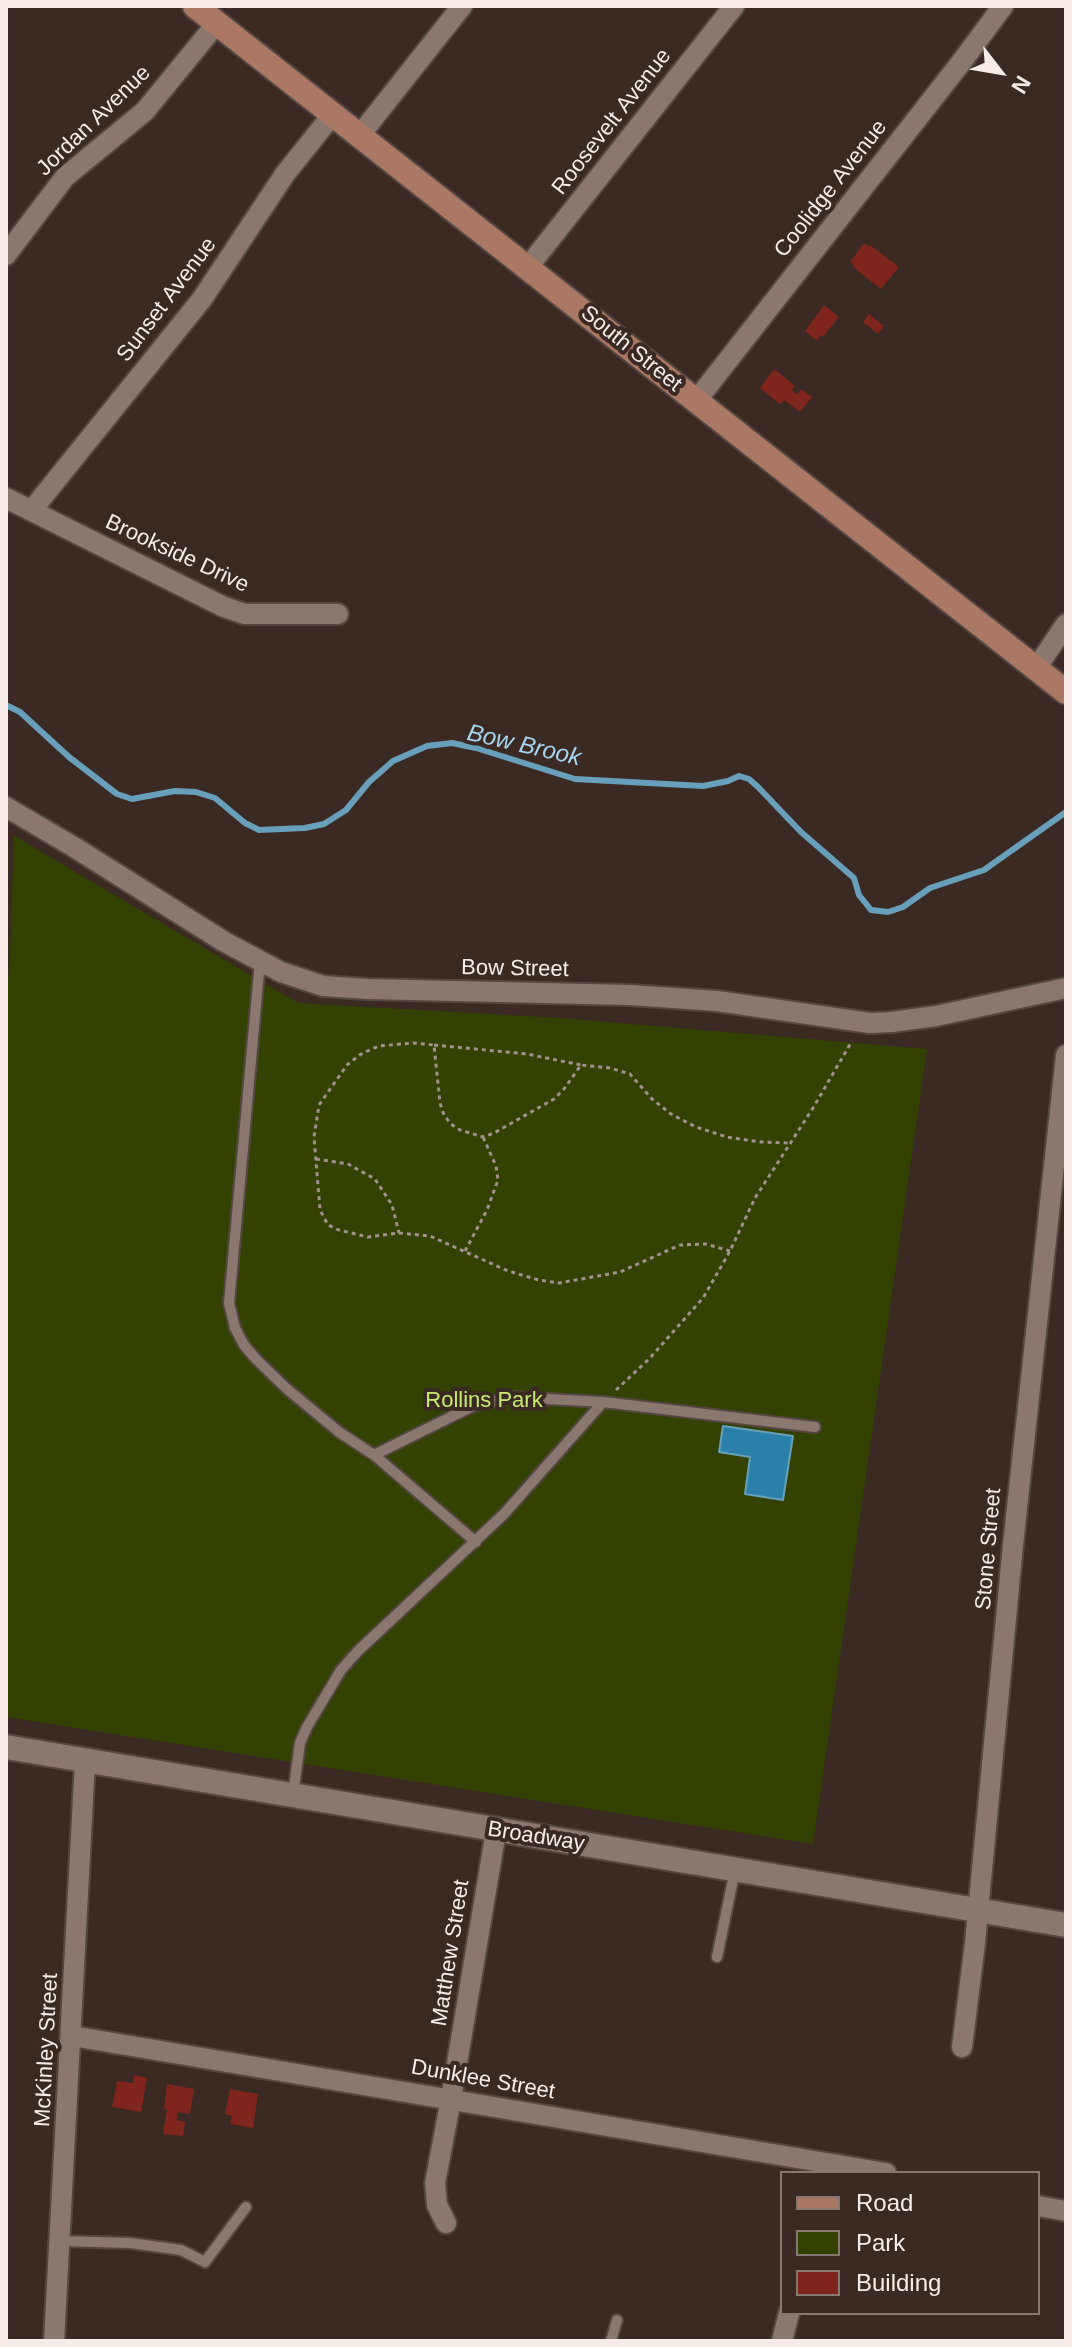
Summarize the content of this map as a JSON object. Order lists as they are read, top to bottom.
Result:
{
  "streets": {
    "main road": ["South Street"],
    "street": [
      "Jordan Avenue",
      "Roosevelt Avenue",
      "Coolidge Avenue",
      "Sunset Avenue",
      "Brookside Drive",
      "Bow Street",
      "Stone Street",
      "Broadway",
      "Matthew Street",
      "McKinley Street",
      "Dunklee Street"
    ]
  },
  "crossings": [
    ["Jordan Avenue", "South Street"],
    ["Roosevelt Avenue", "South Street"],
    ["Coolidge Avenue", "South Street"],
    ["Sunset Avenue", "South Street"],
    ["Sunset Avenue", "Brookside Drive"],
    ["Stone Street", "Broadway"],
    ["Broadway", "Matthew Street"],
    ["Broadway", "McKinley Street"],
    ["Matthew Street", "Dunklee Street"],
    ["McKinley Street", "Dunklee Street"]
  ],
  "water": ["Bow Brook"],
  "parks": ["Rollins Park"],
  "legend": ["Road", "Park", "Building"],
  "north": "bottom right"
}
